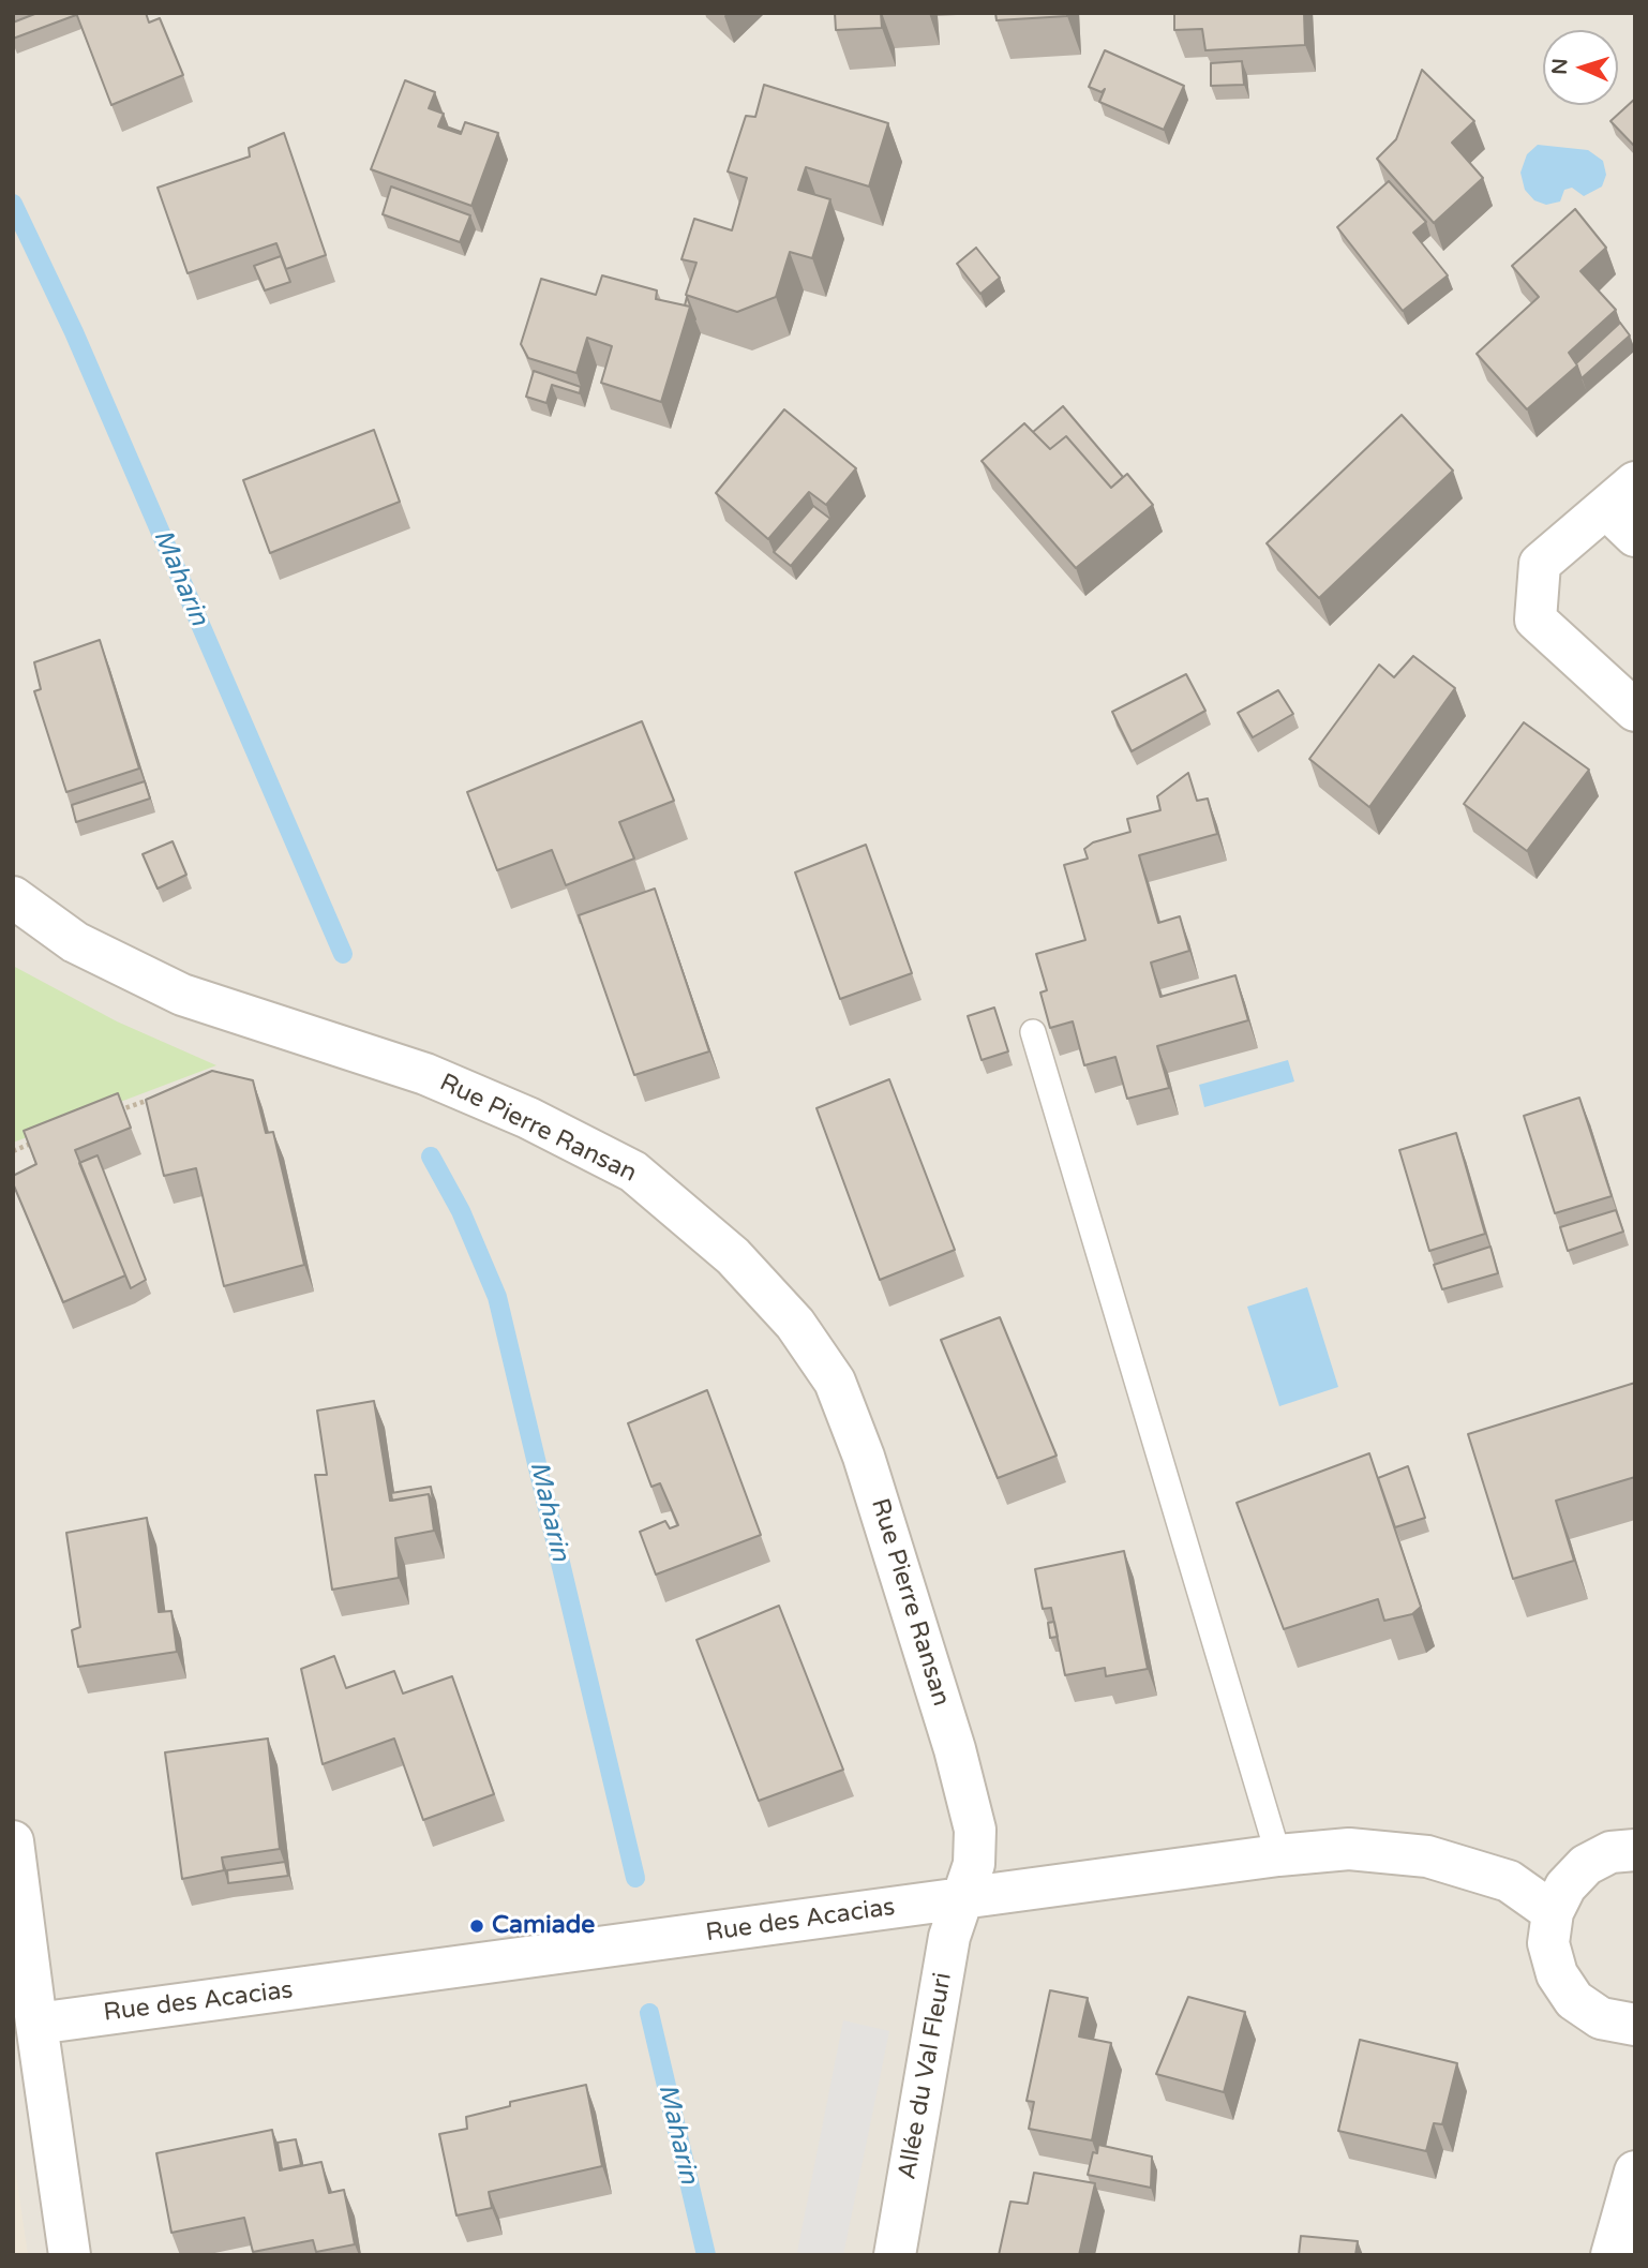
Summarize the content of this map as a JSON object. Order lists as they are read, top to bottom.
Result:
{
  "streets": {
    "street": ["Rue Pierre Ransan", "Rue des Acacias", "Allée du Val Fleuri"]
  },
  "crossings": [
    ["Rue Pierre Ransan", "Rue des Acacias"],
    ["Rue Pierre Ransan", "Allée du Val Fleuri"],
    ["Rue des Acacias", "Allée du Val Fleuri"]
  ],
  "water": ["Maharin"],
  "places": ["Camiade"],
  "north": "left"
}
